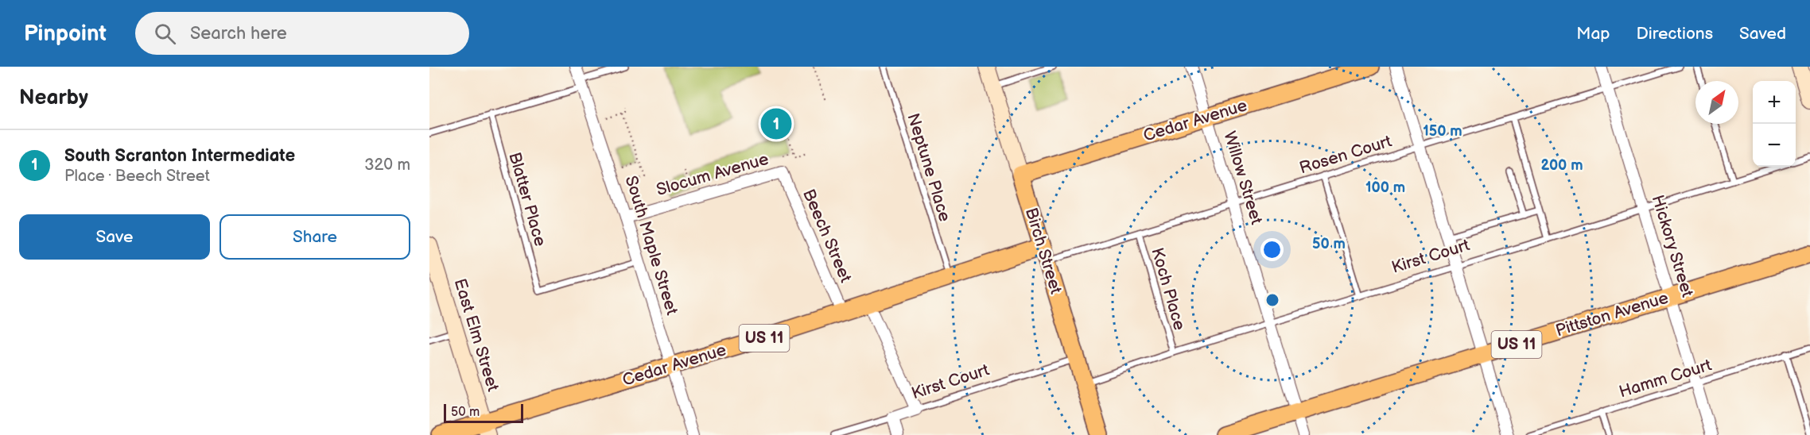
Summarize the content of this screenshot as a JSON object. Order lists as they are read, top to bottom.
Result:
{
  "streets": {
    "main road": [
      "Cedar Avenue",
      "Birch Street",
      "Pittston Avenue",
      "US 11"
    ],
    "street": [
      "Slocum Avenue",
      "Willow Street",
      "Beech Street",
      "South Maple Street",
      "Hickory Street",
      "Kirst Court",
      "East Elm Street"
    ],
    "lane": [
      "Rosen Court",
      "Neptune Place",
      "Blatter Place",
      "Koch Place",
      "Hamm Court"
    ]
  },
  "crossings": [
    ["Cedar Avenue", "Rosen Court"],
    ["Cedar Avenue", "Neptune Place"],
    ["Cedar Avenue", "Willow Street"],
    ["Cedar Avenue", "Beech Street"],
    ["Cedar Avenue", "South Maple Street"],
    ["Cedar Avenue", "Birch Street"],
    ["Cedar Avenue", "East Elm Street"],
    ["Rosen Court", "Willow Street"],
    ["Rosen Court", "Hickory Street"],
    ["Rosen Court", "Birch Street"],
    ["Rosen Court", "Koch Place"],
    ["Slocum Avenue", "Beech Street"],
    ["Slocum Avenue", "South Maple Street"],
    ["Willow Street", "Kirst Court"],
    ["Willow Street", "Pittston Avenue"],
    ["Blatter Place", "South Maple Street"],
    ["Hickory Street", "Kirst Court"],
    ["Hickory Street", "Pittston Avenue"],
    ["Hickory Street", "Hamm Court"],
    ["Birch Street", "Kirst Court"],
    ["Kirst Court", "Koch Place"]
  ],
  "scale_bar": "50 m",
  "north": "top right",
  "page": {
    "header": "Pinpoint",
    "search": "Search here",
    "nav": ["Map", "Directions", "Saved"],
    "heading": "Nearby",
    "map_buttons": ["+", "−"],
    "pins": "1",
    "list": [
      {
        "mark": "1",
        "name": "South Scranton Intermediate",
        "note": "Place · Beech Street",
        "value": "320 m"
      }
    ],
    "buttons": ["Save", "Share"],
    "scale": "50 m"
  },
  "rings": [
    "150 m",
    "200 m",
    "100 m",
    "50 m"
  ]
}
